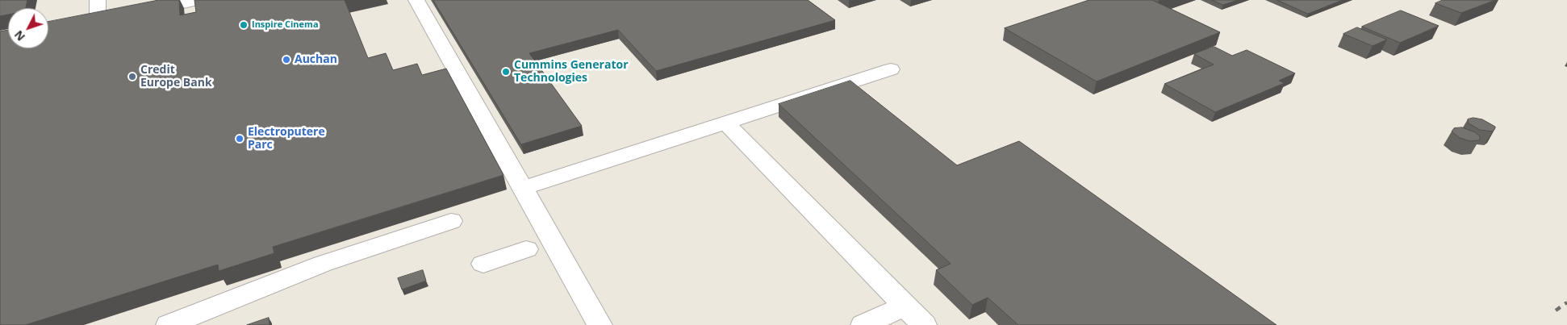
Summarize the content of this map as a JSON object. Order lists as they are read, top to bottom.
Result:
{
  "places": [
    "Inspire Cinema",
    "Auchan",
    "Cummins Generator Technologies",
    "Credit Europe Bank",
    "Electroputere Parc"
  ],
  "north": "bottom left"
}
